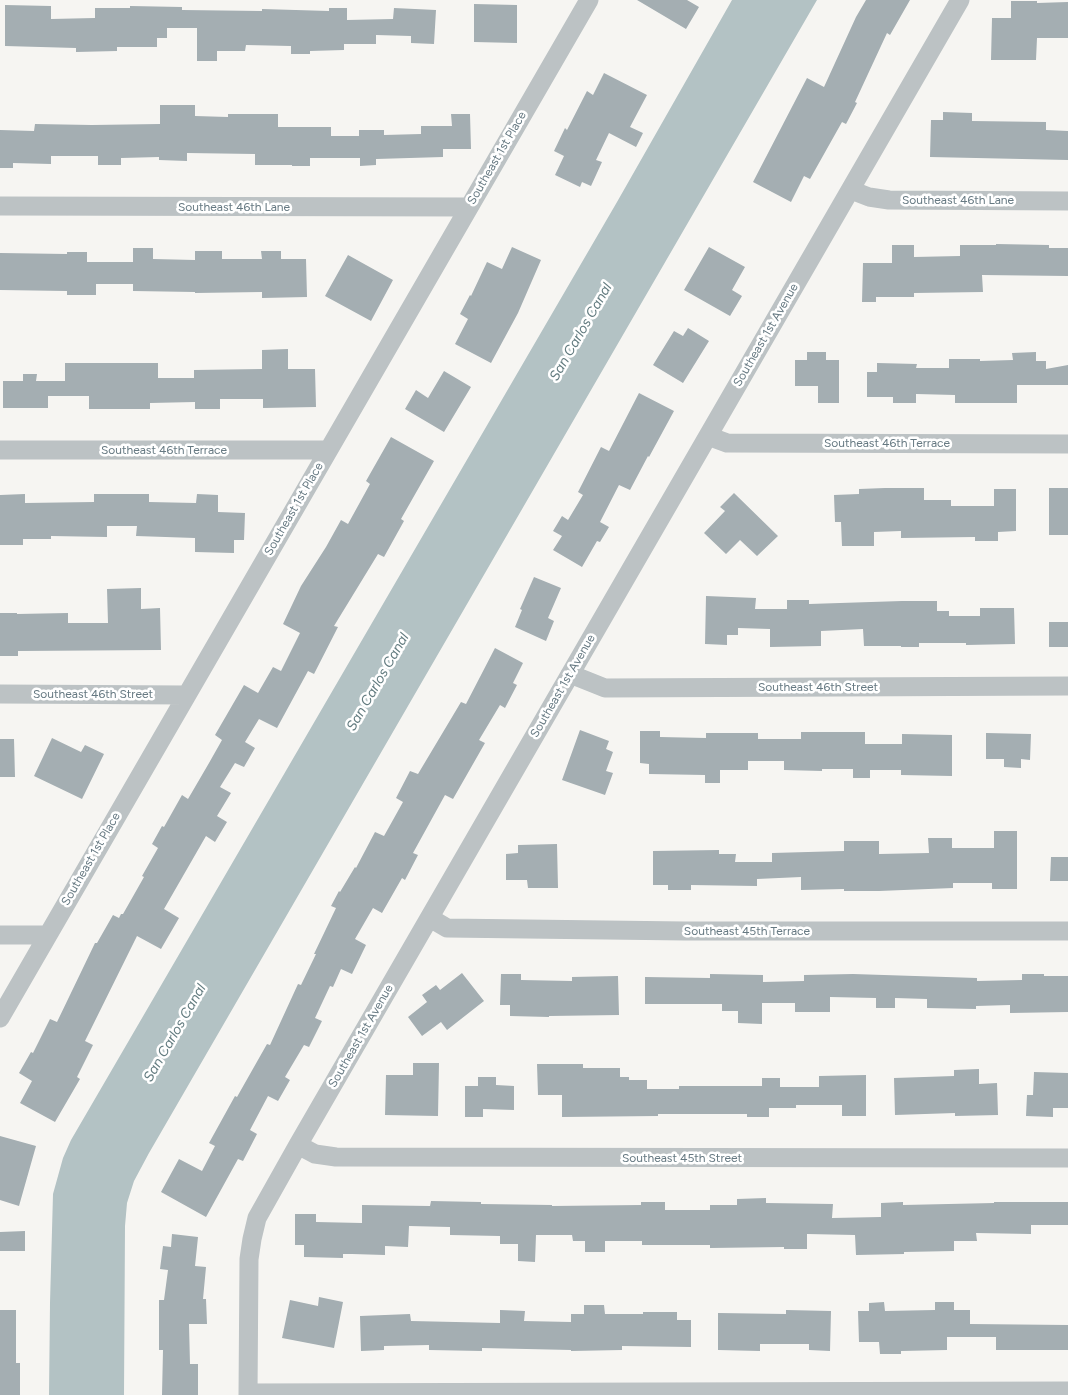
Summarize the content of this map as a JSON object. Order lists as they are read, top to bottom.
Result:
{
  "streets": {
    "street": [
      "Southeast 1st Place",
      "Southeast 46th Lane",
      "Southeast 1st Avenue",
      "Southeast 46th Terrace",
      "Southeast 46th Street",
      "Southeast 45th Terrace",
      "Southeast 45th Street"
    ]
  },
  "crossings": [
    ["Southeast 1st Place", "Southeast 46th Lane"],
    ["Southeast 1st Place", "Southeast 46th Terrace"],
    ["Southeast 1st Place", "Southeast 46th Street"],
    ["Southeast 46th Lane", "Southeast 1st Avenue"],
    ["Southeast 1st Avenue", "Southeast 46th Terrace"],
    ["Southeast 1st Avenue", "Southeast 46th Street"],
    ["Southeast 1st Avenue", "Southeast 45th Terrace"],
    ["Southeast 1st Avenue", "Southeast 45th Street"]
  ],
  "water": ["San Carlos Canal"]
}
